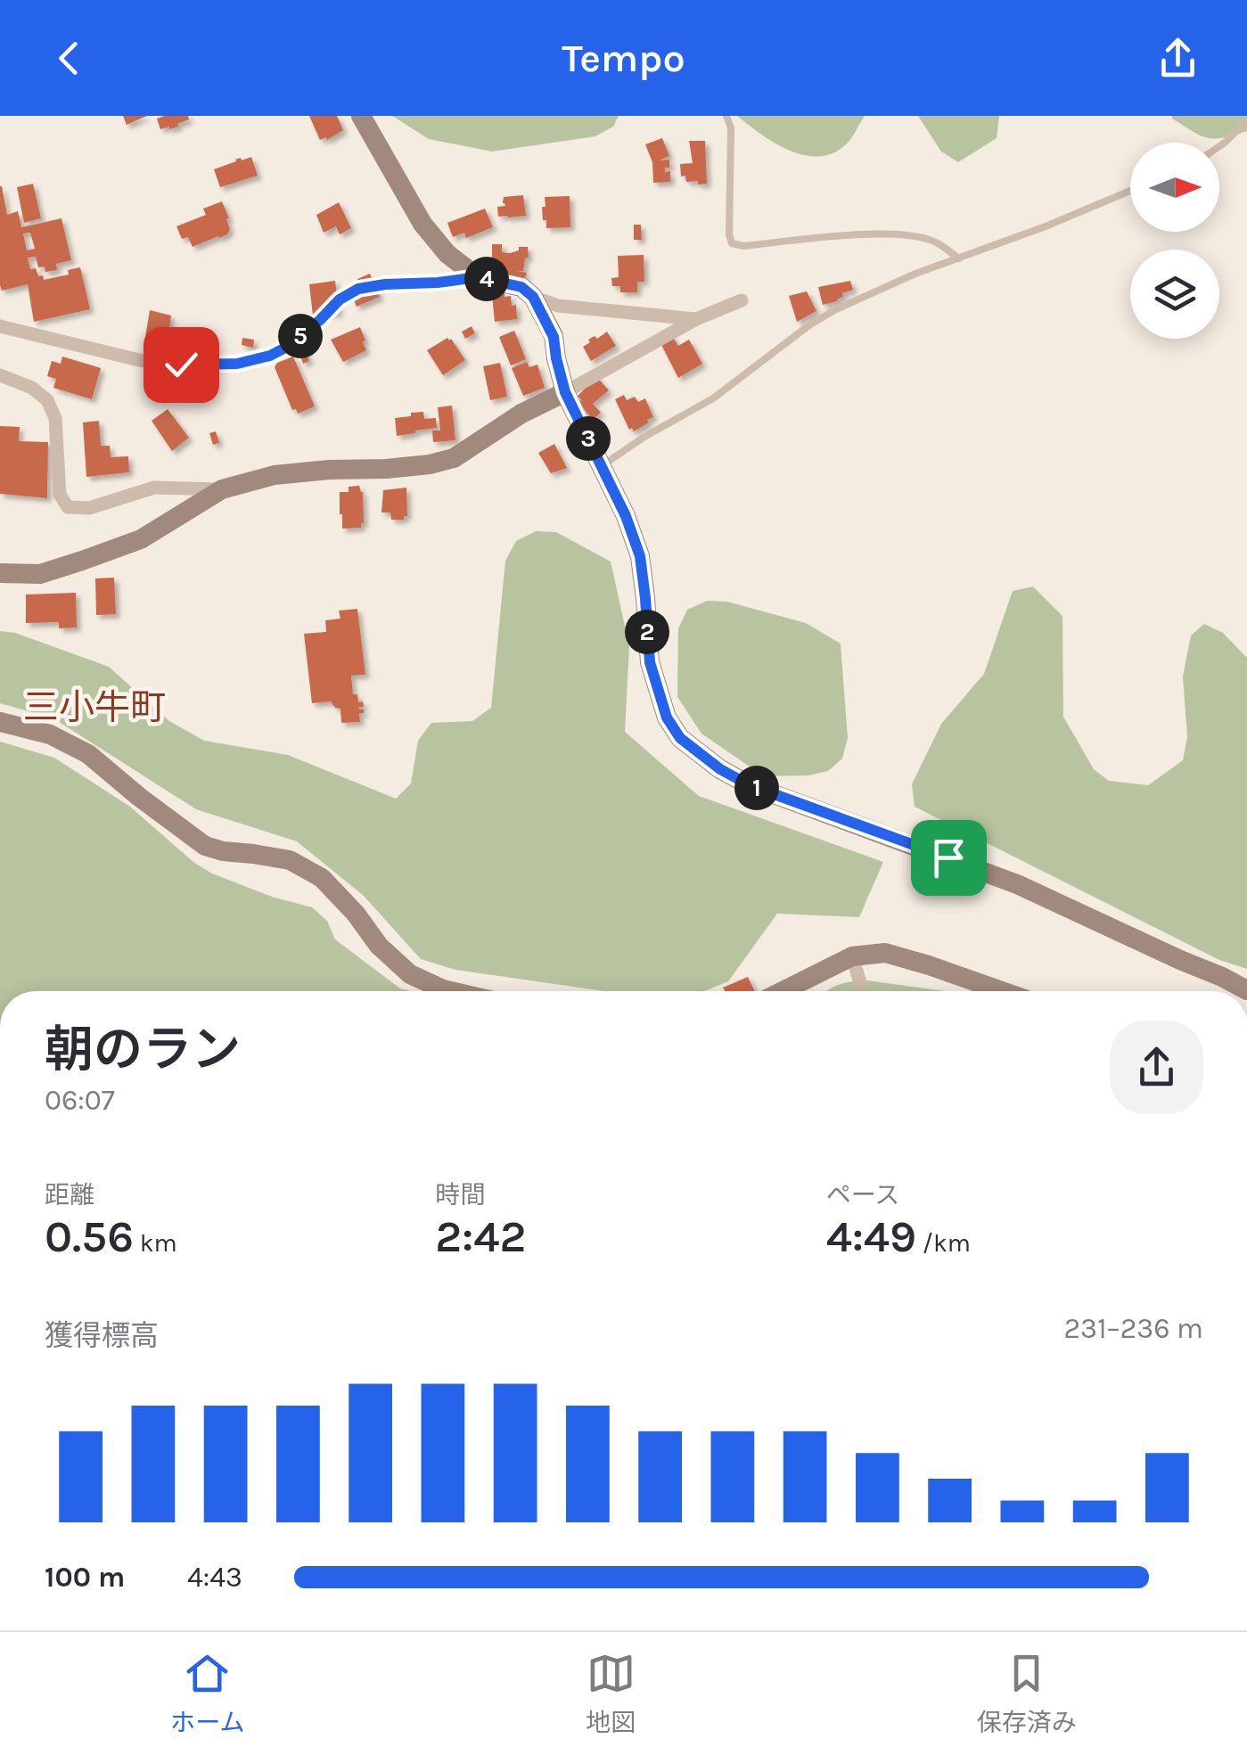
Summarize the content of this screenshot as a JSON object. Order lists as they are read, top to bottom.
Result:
{
  "districts": ["三小牛町"],
  "north": "right",
  "page": {
    "header": "Tempo",
    "pins": [
      "4",
      "5",
      "3",
      "2",
      "1"
    ],
    "heading": ["朝のラン", "06:07"],
    "stats": [
      ["距離", "0.56 km"],
      ["時間", "2:42"],
      ["ペース", "4:49 /km"]
    ],
    "chart": ["獲得標高", "231–236 m"],
    "list": [
      {
        "name": "100 m",
        "note": "4:43"
      }
    ],
    "tabs": ["ホーム", "地図", "保存済み"]
  }
}
